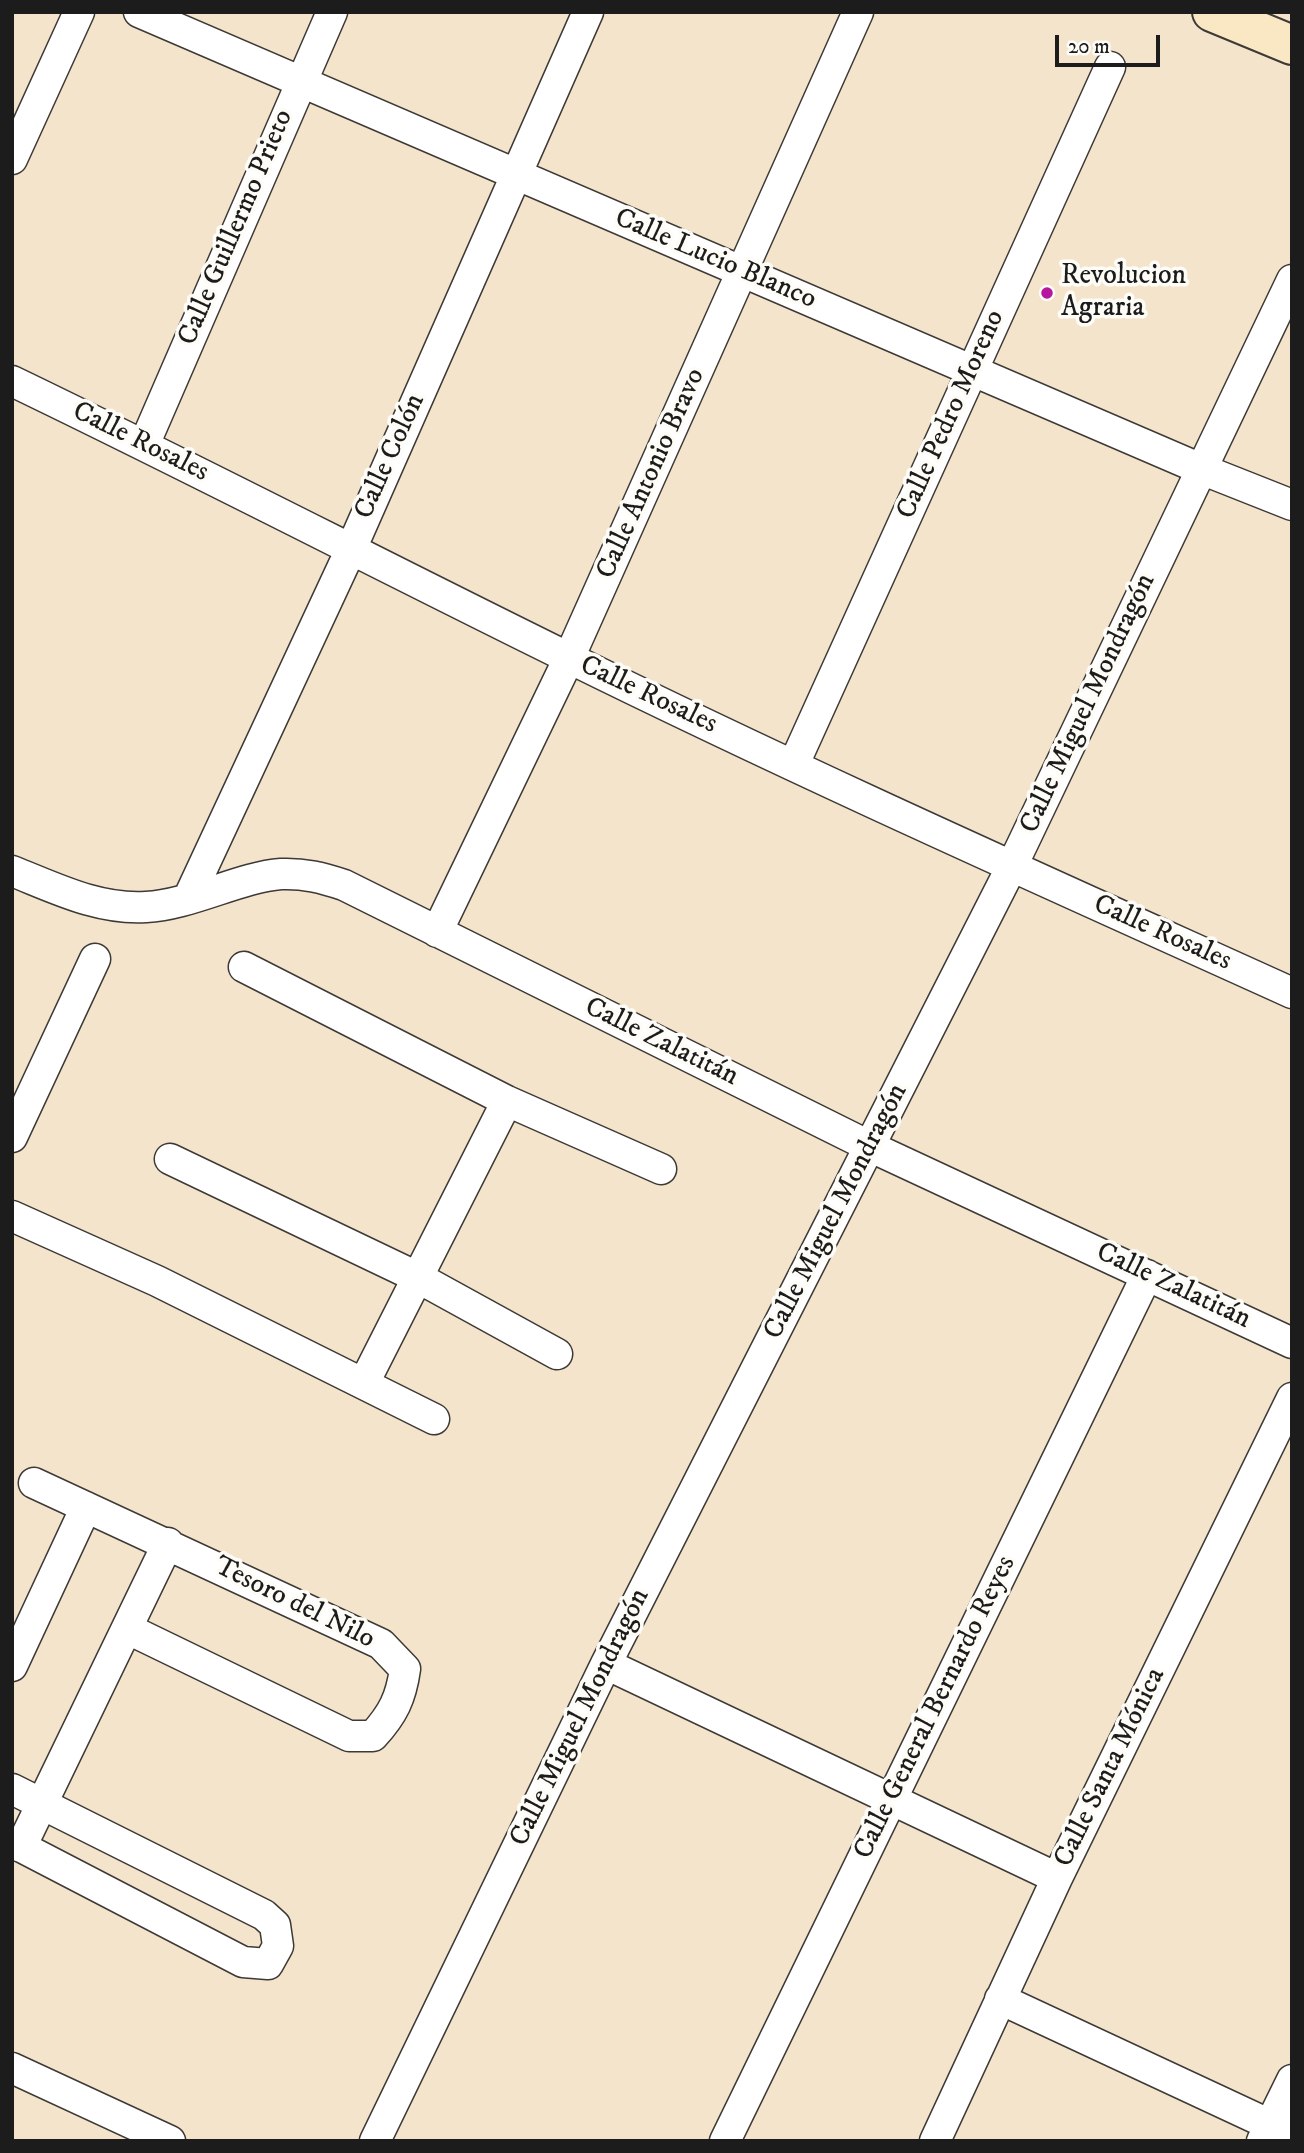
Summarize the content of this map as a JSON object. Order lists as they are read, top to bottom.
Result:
{
  "streets": {
    "street": [
      "Calle Guillermo Prieto",
      "Calle Lucio Blanco",
      "Calle Pedro Moreno",
      "Calle Rosales",
      "Calle Colón",
      "Calle Antonio Bravo",
      "Calle Miguel Mondragón",
      "Calle Zalatitán",
      "Tesoro del Nilo",
      "Calle General Bernardo Reyes",
      "Calle Santa Mónica"
    ]
  },
  "crossings": [
    ["Calle Guillermo Prieto", "Calle Lucio Blanco"],
    ["Calle Guillermo Prieto", "Calle Rosales"],
    ["Calle Lucio Blanco", "Calle Pedro Moreno"],
    ["Calle Lucio Blanco", "Calle Colón"],
    ["Calle Lucio Blanco", "Calle Antonio Bravo"],
    ["Calle Lucio Blanco", "Calle Miguel Mondragón"],
    ["Calle Pedro Moreno", "Calle Rosales"],
    ["Calle Rosales", "Calle Colón"],
    ["Calle Rosales", "Calle Antonio Bravo"],
    ["Calle Rosales", "Calle Miguel Mondragón"],
    ["Calle Colón", "Calle Zalatitán"],
    ["Calle Antonio Bravo", "Calle Zalatitán"],
    ["Calle Miguel Mondragón", "Calle Zalatitán"],
    ["Calle Zalatitán", "Calle General Bernardo Reyes"]
  ],
  "places": ["Revolucion Agraria"],
  "scale_bar": "20 m"
}
